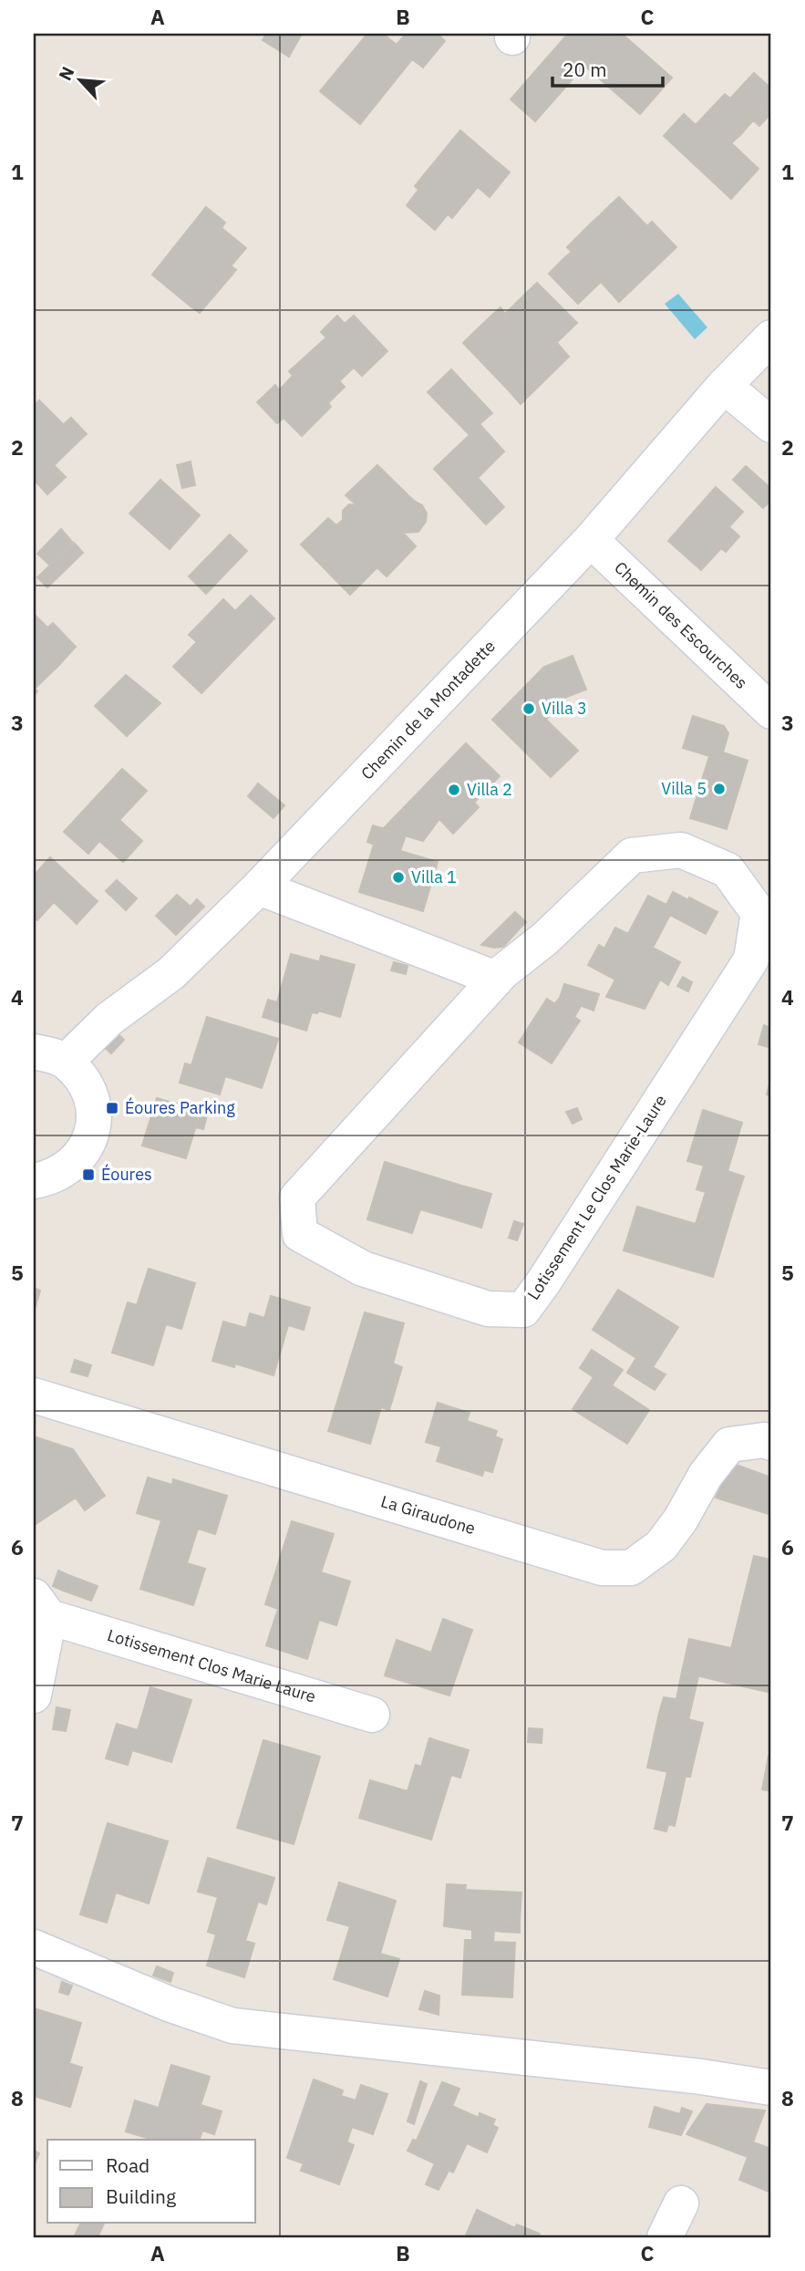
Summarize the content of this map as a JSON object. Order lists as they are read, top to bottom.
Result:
{
  "streets": {
    "street": [
      "Chemin des Escourches",
      "Chemin de la Montadette",
      "Lotissement Le Clos Marie-Laure",
      "La Giraudone",
      "Lotissement Clos Marie Laure"
    ]
  },
  "crossings": [
    ["Chemin des Escourches", "Chemin de la Montadette"]
  ],
  "places": {
    "other": [
      "Villa 3",
      "Villa 5",
      "Villa 2",
      "Villa 1"
    ],
    "transit": ["Éoures Parking", "Éoures"]
  },
  "legend": ["Road", "Building"],
  "scale_bar": "20 m",
  "north": "top left",
  "grid": {
    "columns": ["A", "B", "C"],
    "rows": [
      "1",
      "2",
      "3",
      "4",
      "5",
      "6",
      "7",
      "8"
    ]
  }
}
